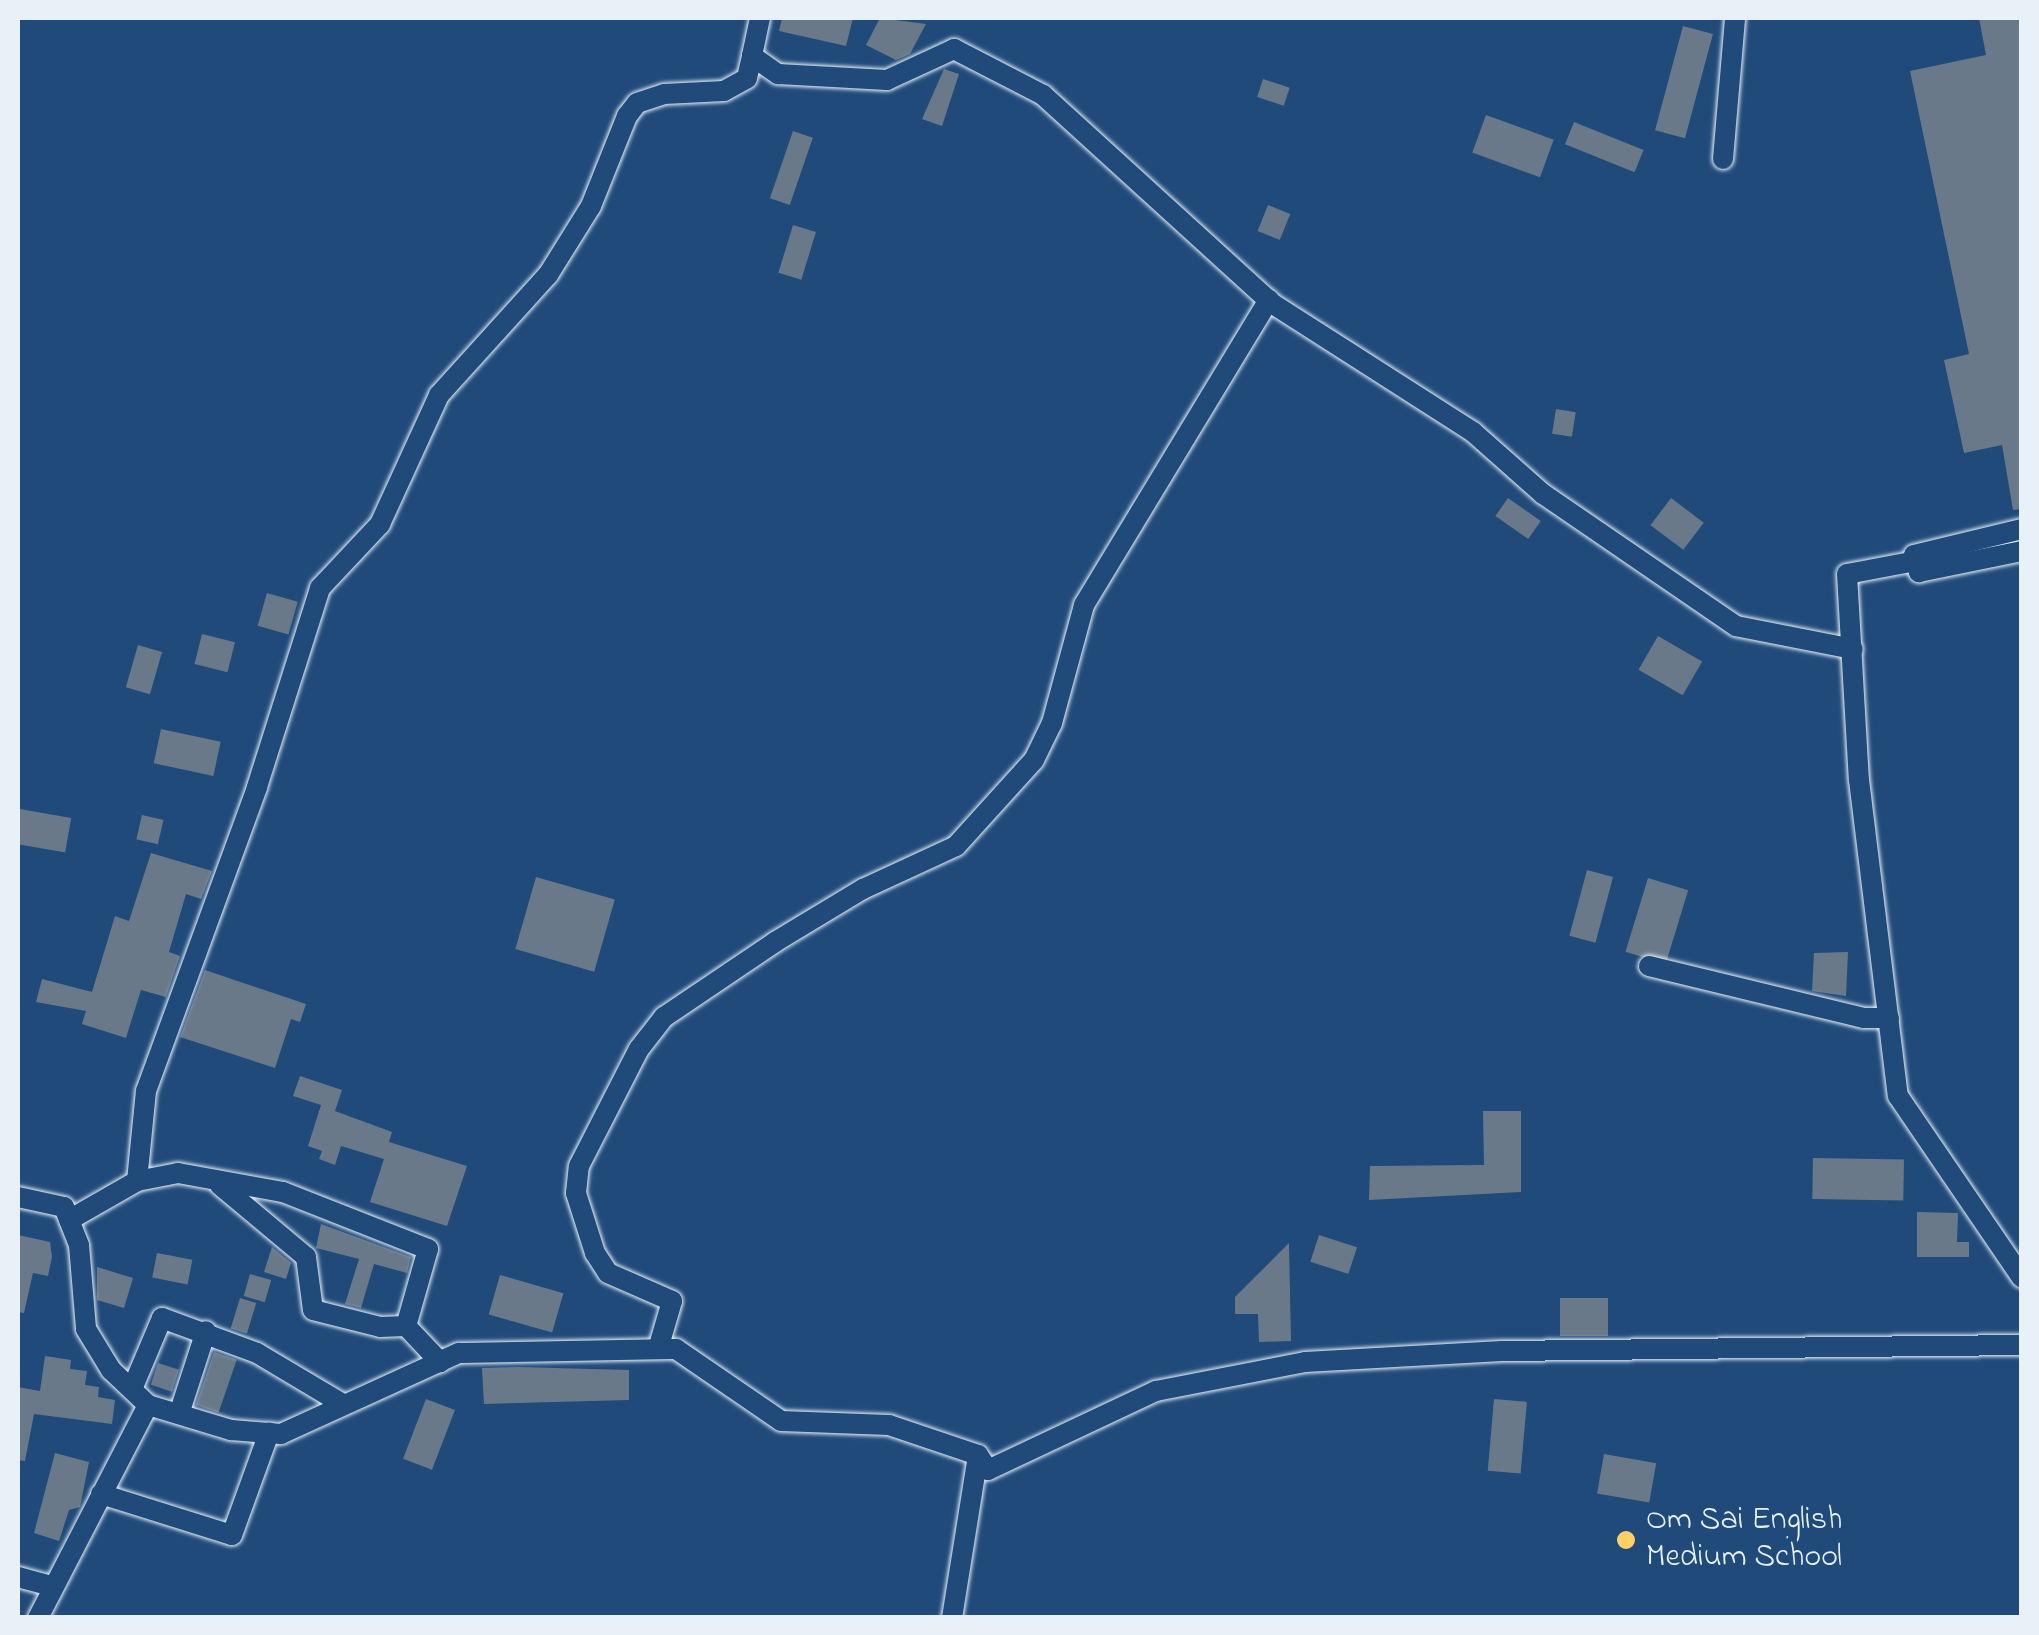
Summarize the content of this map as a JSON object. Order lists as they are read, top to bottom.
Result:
{
  "places": ["Om Sai English Medium School"]
}
